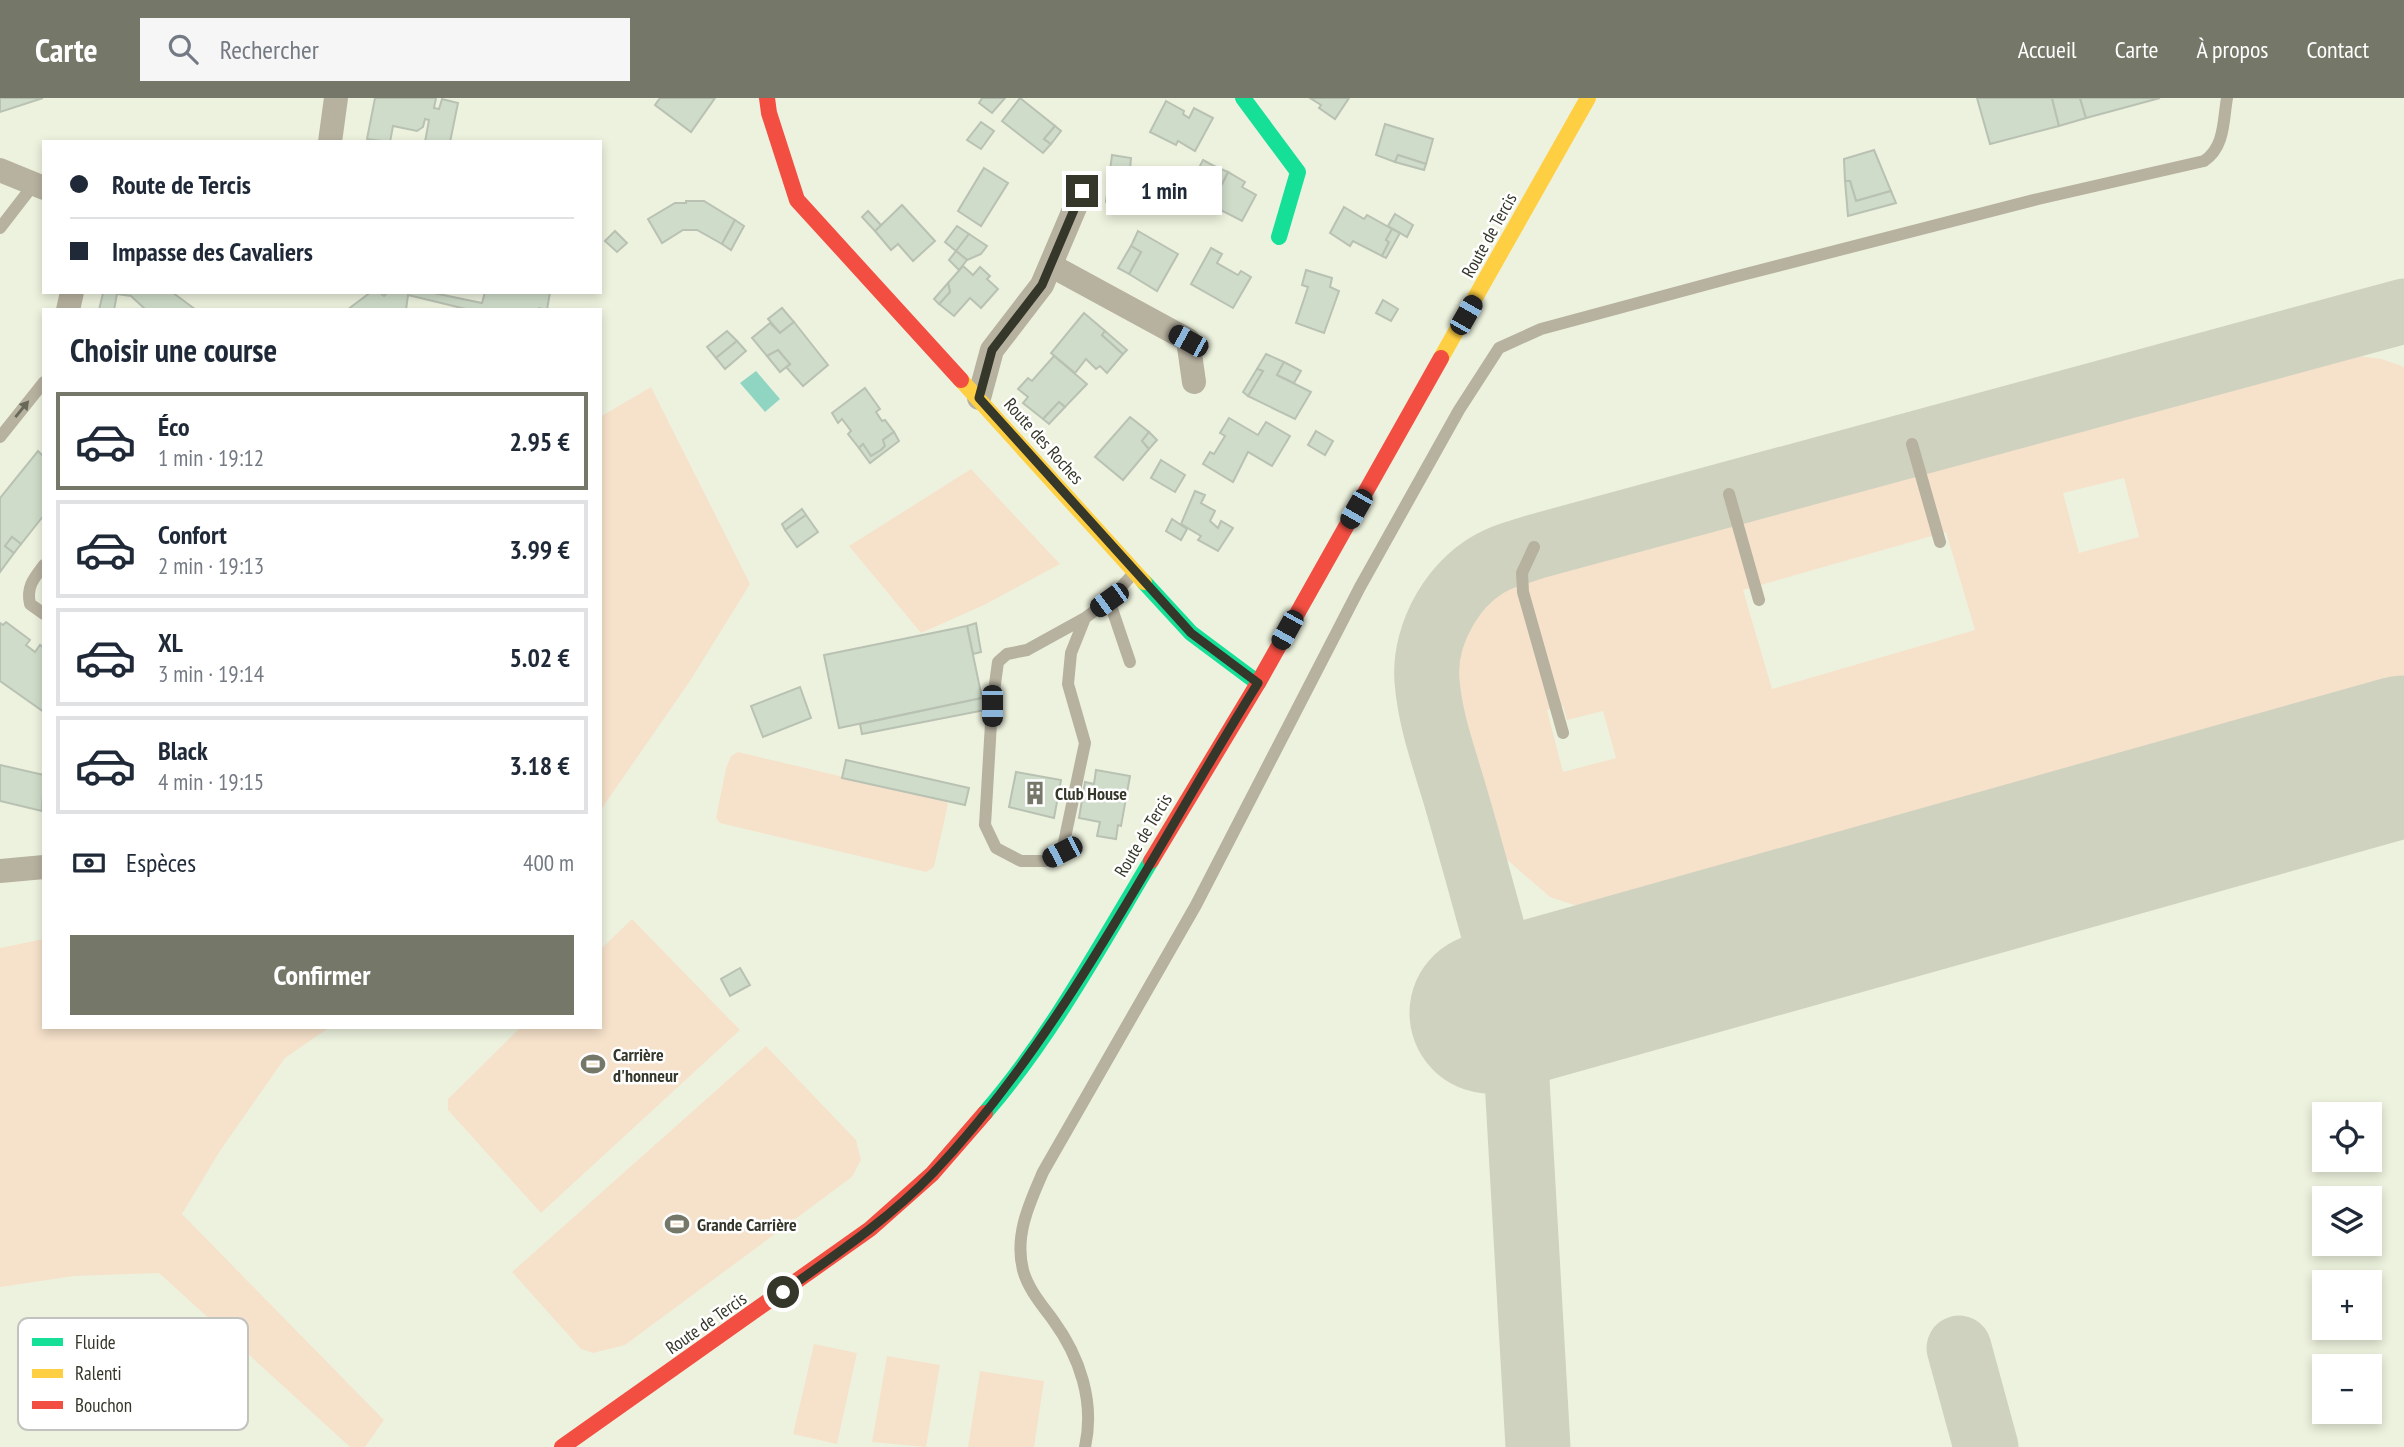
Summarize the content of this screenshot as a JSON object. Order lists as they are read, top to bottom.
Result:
{
  "streets": {
    "main road": ["Route de Tercis", "Route des Roches"]
  },
  "crossings": [
    ["Route de Tercis", "Route des Roches"]
  ],
  "places": {
    "building": ["Club House"],
    "sports": ["Carrière d'honneur", "Grande Carrière"]
  },
  "legend": ["Fluide", "Ralenti", "Bouchon"],
  "page": {
    "header": "Carte",
    "search": "Rechercher",
    "nav": [
      "Accueil",
      "Carte",
      "À propos",
      "Contact"
    ],
    "banner": ["Route de Tercis", "Impasse des Cavaliers"],
    "bubble": "1 min",
    "heading": "Choisir une course",
    "list": [
      {
        "name": "Éco",
        "note": "1 min · 19:12",
        "value": "2.95 €"
      },
      {
        "name": "Confort",
        "note": "2 min · 19:13",
        "value": "3.99 €"
      },
      {
        "name": "XL",
        "note": "3 min · 19:14",
        "value": "5.02 €"
      },
      {
        "name": "Black",
        "note": "4 min · 19:15",
        "value": "3.18 €"
      }
    ],
    "pay": ["Espèces", "400 m"],
    "buttons": "Confirmer",
    "map_buttons": ["+", "−"]
  }
}
